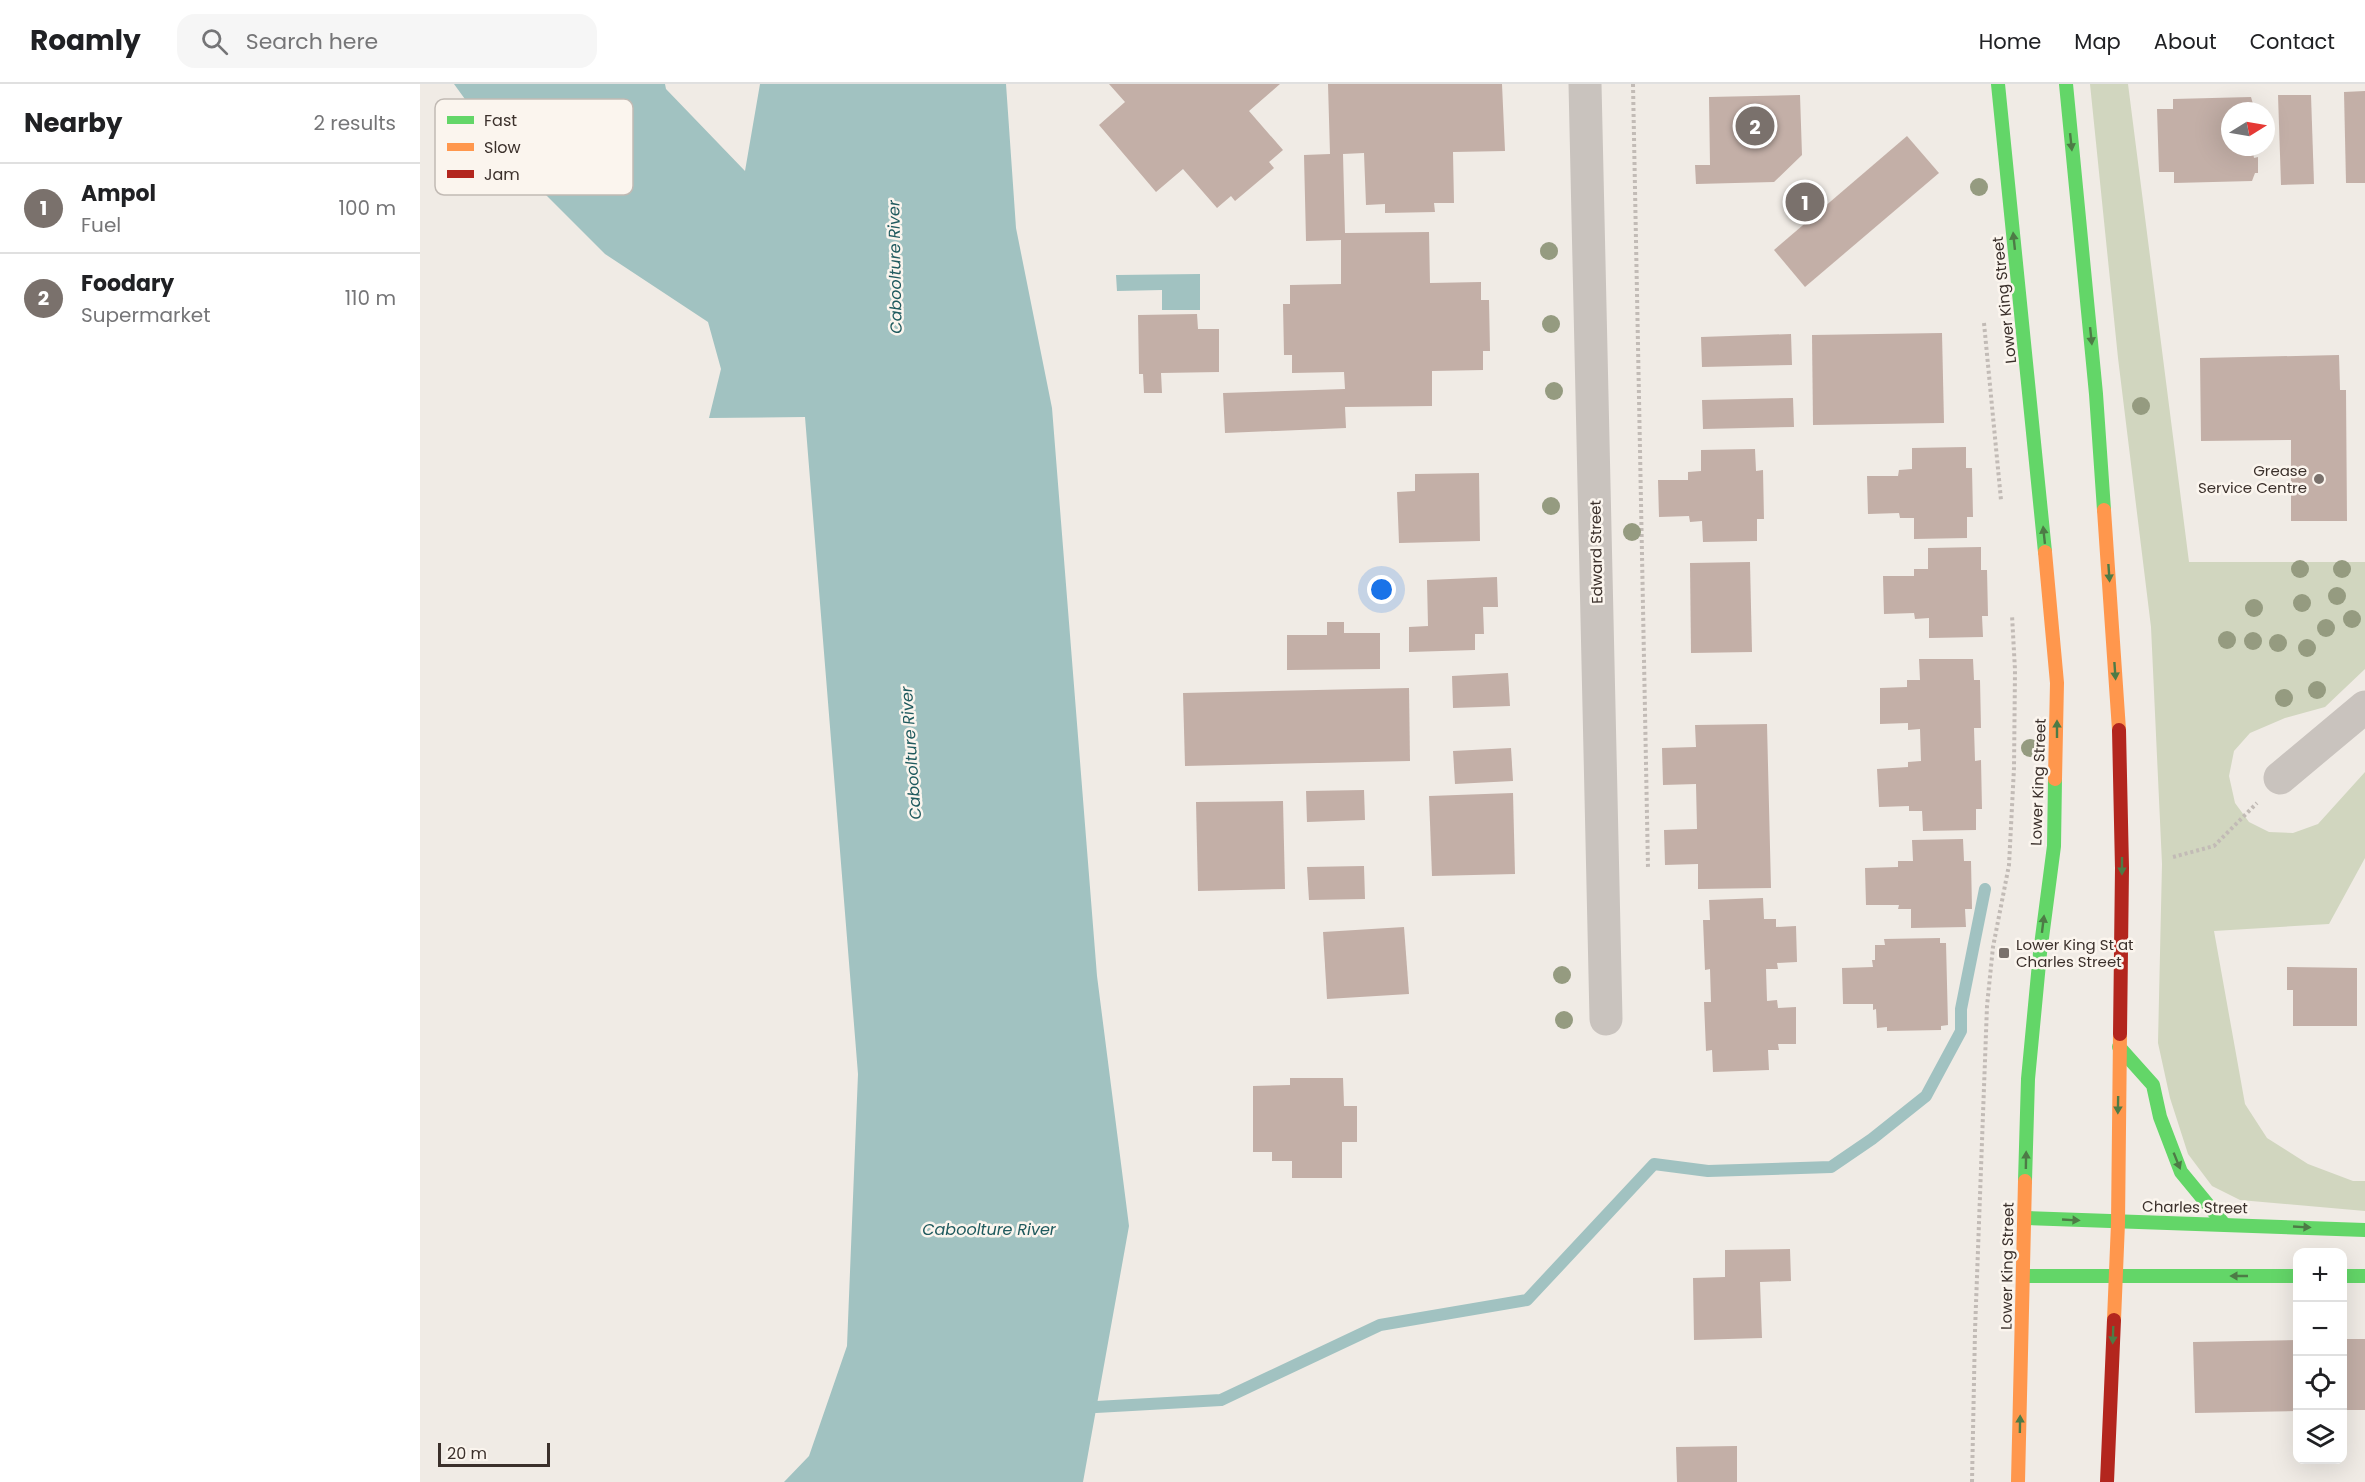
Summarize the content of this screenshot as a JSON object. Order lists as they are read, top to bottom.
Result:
{
  "streets": {
    "main road": ["Lower King Street", "Charles Street"],
    "street": ["Edward Street"]
  },
  "crossings": [
    ["Lower King Street", "Charles Street"]
  ],
  "water": ["Caboolture River"],
  "places": {
    "other": ["Grease Service Centre"],
    "transit": ["Lower King St at Charles Street"]
  },
  "legend": ["Fast", "Slow", "Jam"],
  "scale_bar": "20 m",
  "north": "right",
  "page": {
    "header": "Roamly",
    "search": "Search here",
    "nav": [
      "Home",
      "Map",
      "About",
      "Contact"
    ],
    "heading": ["Nearby", "2 results"],
    "pins": ["2", "1"],
    "list": [
      {
        "mark": "1",
        "name": "Ampol",
        "note": "Fuel",
        "value": "100 m"
      },
      {
        "mark": "2",
        "name": "Foodary",
        "note": "Supermarket",
        "value": "110 m"
      }
    ],
    "map_buttons": ["+", "−"],
    "scale": "20 m"
  }
}
